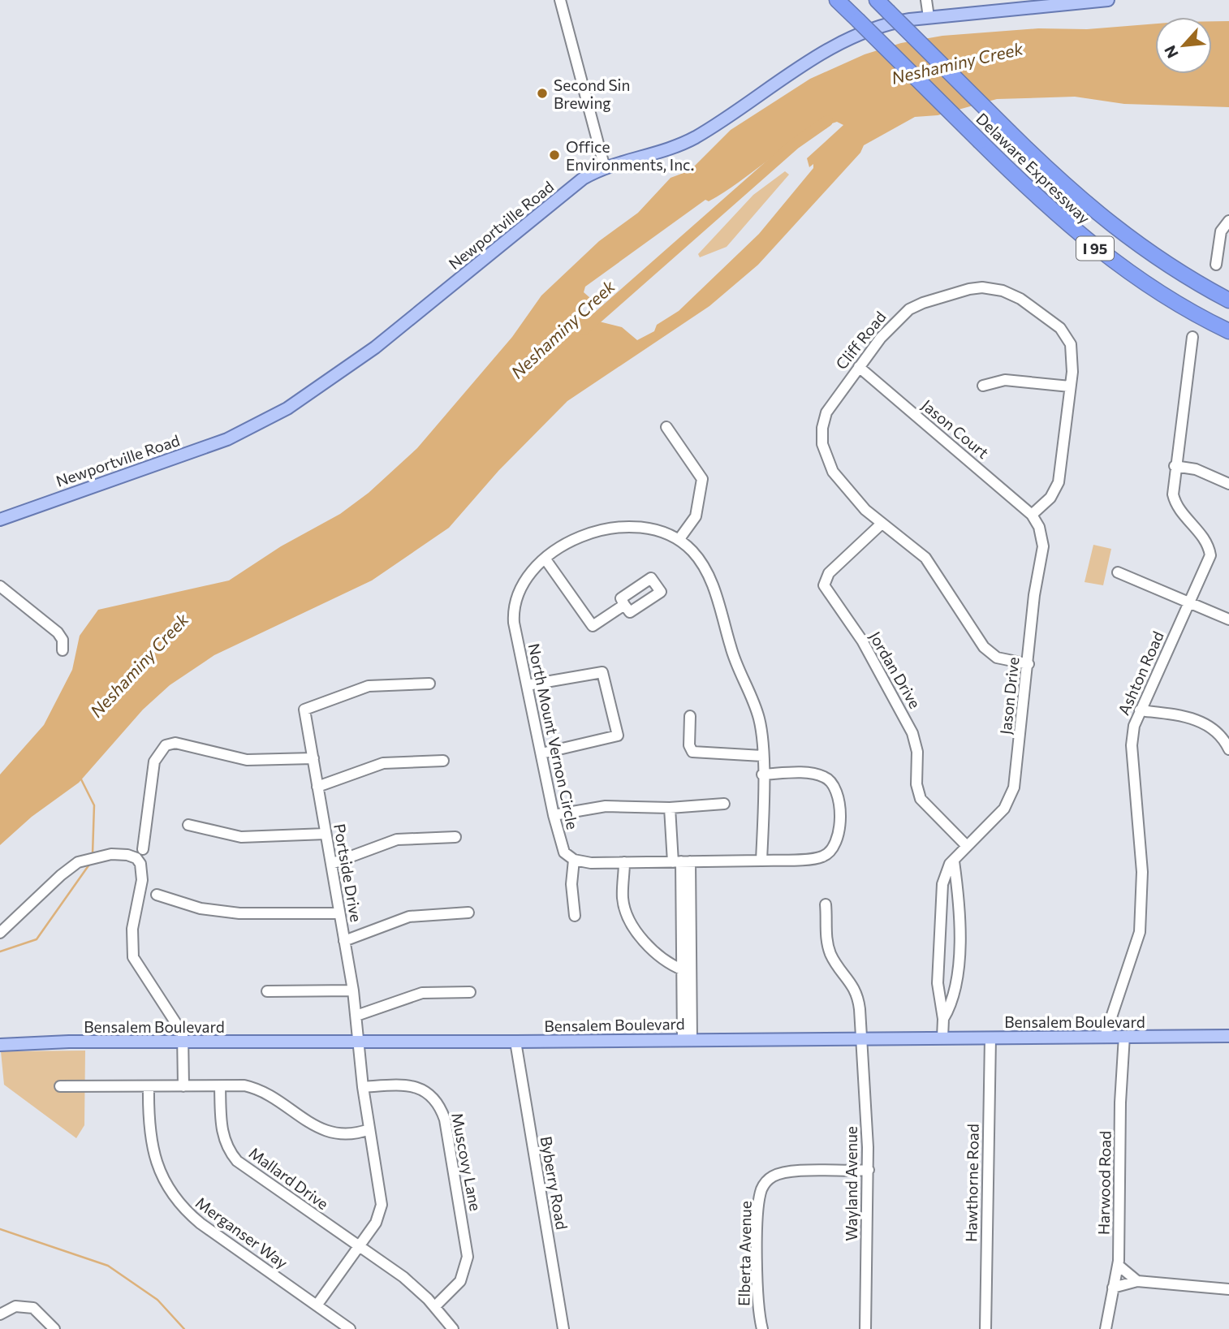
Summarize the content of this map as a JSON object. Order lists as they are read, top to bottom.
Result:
{
  "streets": {
    "highway": ["Delaware Expressway", "I 95"],
    "main road": ["Newportville Road", "Bensalem Boulevard"],
    "street": [
      "Cliff Road",
      "Jason Court",
      "Jordan Drive",
      "Ashton Road",
      "Jason Drive",
      "North Mount Vernon Circle",
      "Portside Drive",
      "Muscovy Lane",
      "Mallard Drive",
      "Byberry Road",
      "Hawthorne Road",
      "Harwood Road",
      "Wayland Avenue",
      "Merganser Way",
      "Elberta Avenue"
    ]
  },
  "crossings": [
    ["Cliff Road", "Jason Court"],
    ["Cliff Road", "Jordan Drive"],
    ["Cliff Road", "Jason Drive"],
    ["Jason Court", "Jason Drive"],
    ["Jordan Drive", "Jason Drive"],
    ["Ashton Road", "Bensalem Boulevard"],
    ["Jason Drive", "Bensalem Boulevard"],
    ["Portside Drive", "Bensalem Boulevard"],
    ["Bensalem Boulevard", "Byberry Road"],
    ["Bensalem Boulevard", "Hawthorne Road"],
    ["Bensalem Boulevard", "Harwood Road"],
    ["Bensalem Boulevard", "Wayland Avenue"],
    ["Muscovy Lane", "Mallard Drive"],
    ["Wayland Avenue", "Elberta Avenue"]
  ],
  "water": ["Neshaminy Creek"],
  "places": ["Second Sin Brewing", "Office Environments, Inc."],
  "north": "bottom left"
}
